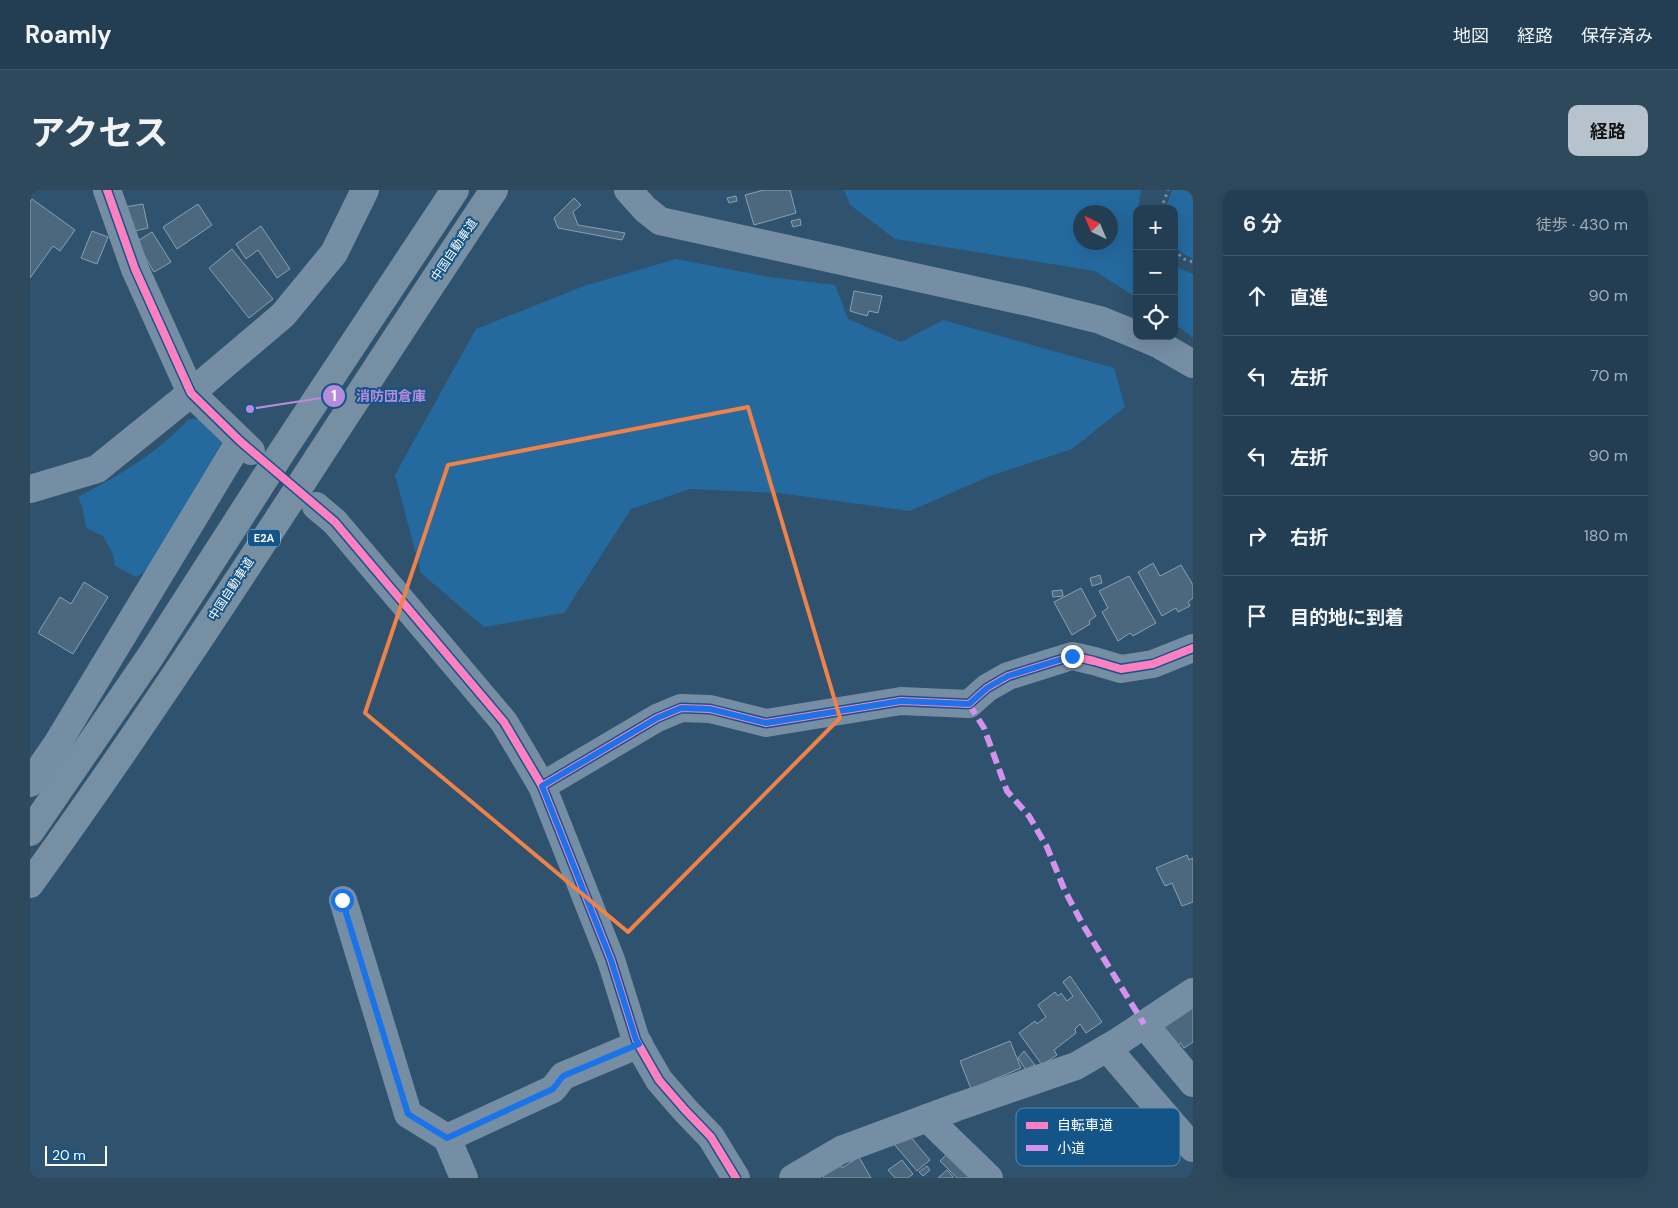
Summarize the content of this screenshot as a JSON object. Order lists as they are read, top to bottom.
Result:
{
  "streets": {
    "highway": ["中国自動車道", "E2A"]
  },
  "places": ["消防団倉庫"],
  "legend": ["自転車道", "小道"],
  "scale_bar": "20 m",
  "north": "top left",
  "page": {
    "header": "Roamly",
    "nav": ["地図", "経路", "保存済み"],
    "title": "アクセス",
    "buttons": "経路",
    "heading": ["6 分", "徒歩 · 430 m"],
    "map_buttons": ["+", "−"],
    "list": [
      ["直進", "90 m"],
      ["左折", "70 m"],
      ["左折", "90 m"],
      ["右折", "180 m"],
      "目的地に到着"
    ],
    "scale": "20 m"
  }
}
